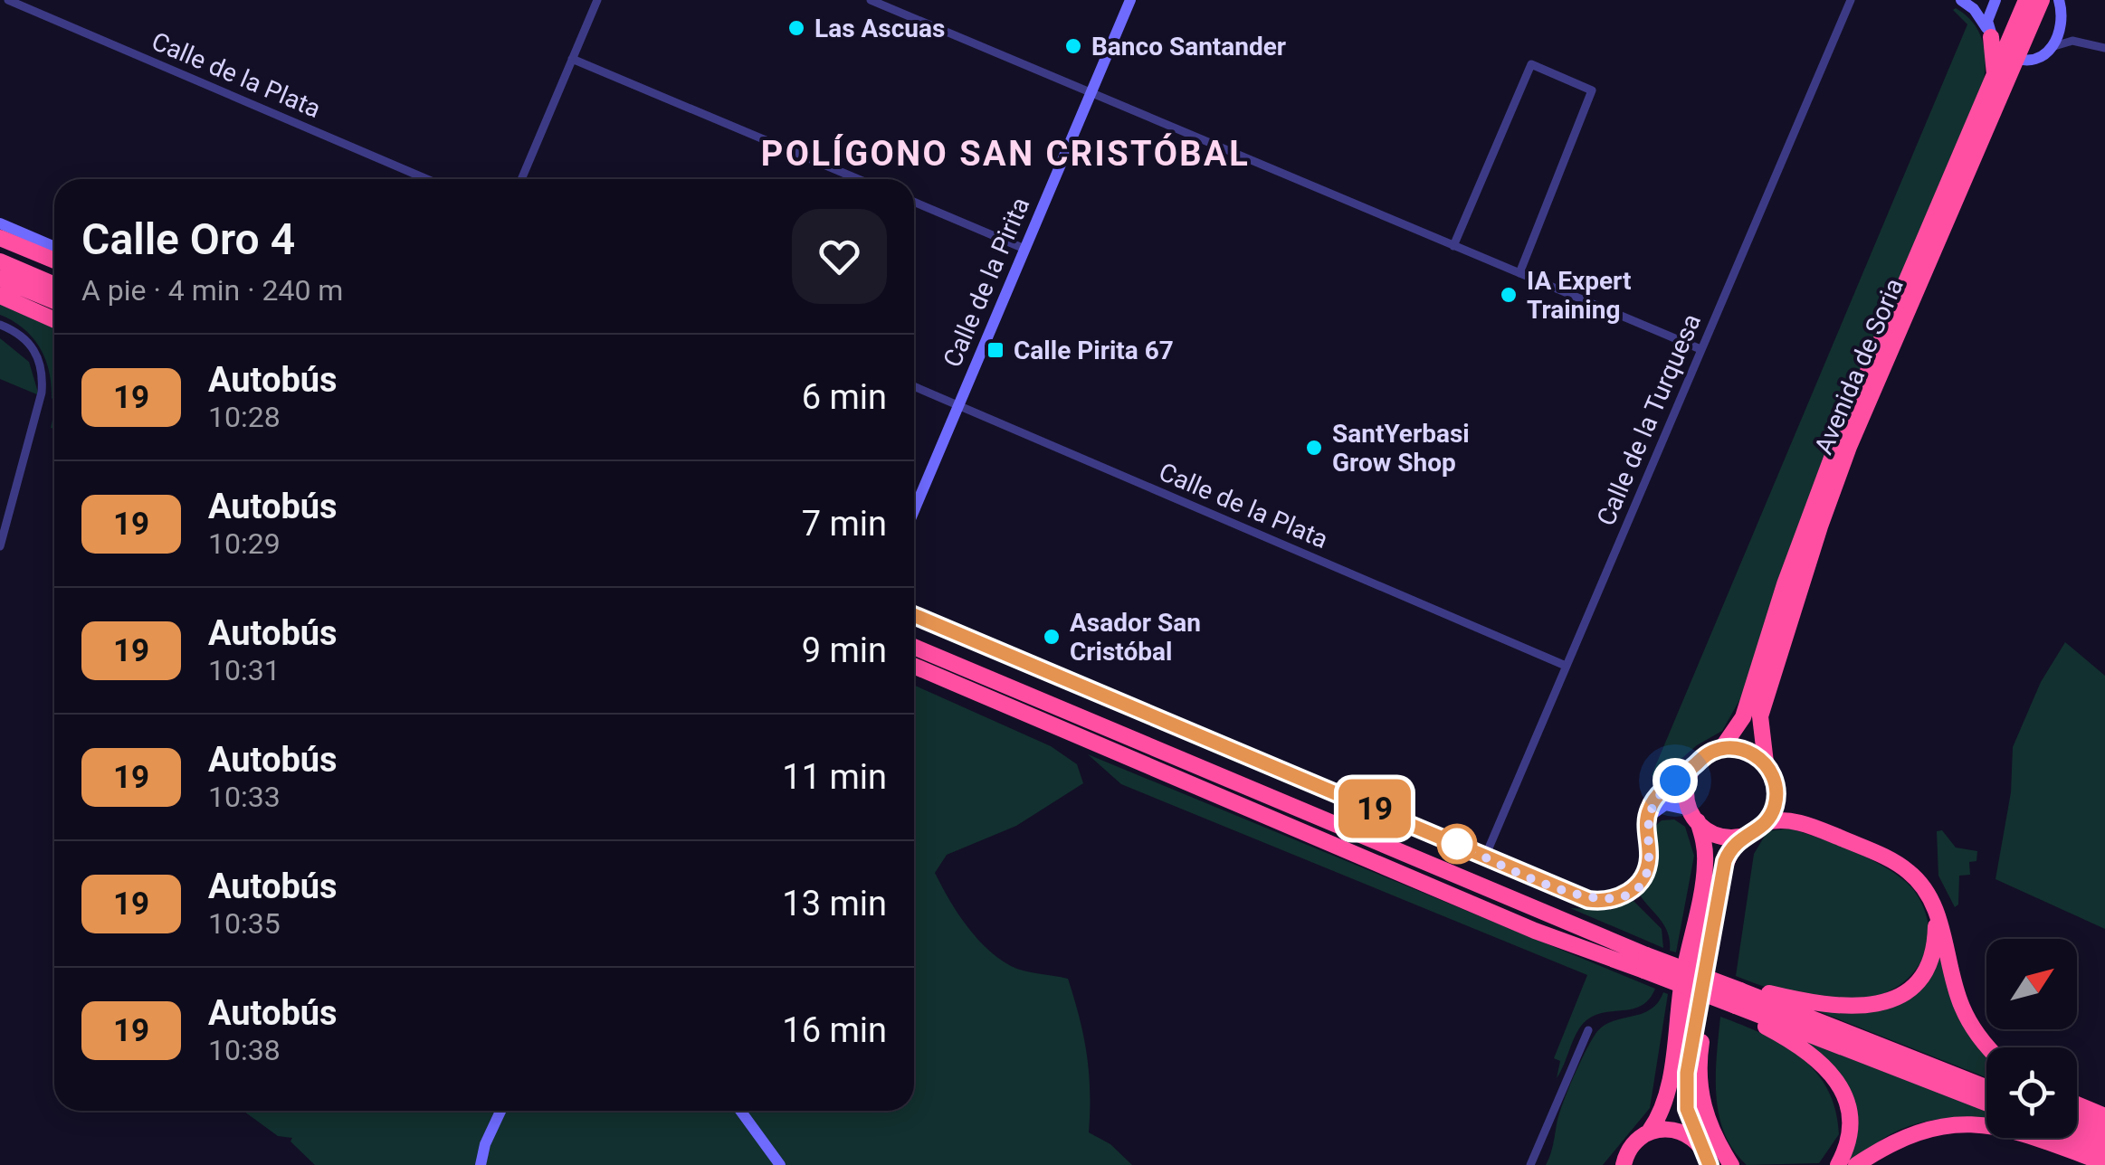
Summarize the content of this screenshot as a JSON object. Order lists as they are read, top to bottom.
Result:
{
  "streets": {
    "highway": ["Avenida de Soria"],
    "street": ["Calle de la Plata", "Calle de la Pirita", "Calle de la Turquesa"]
  },
  "crossings": [
    ["Calle de la Plata", "Calle de la Pirita"],
    ["Calle de la Plata", "Calle de la Turquesa"]
  ],
  "districts": ["POLÍGONO SAN CRISTÓBAL"],
  "places": {
    "other": [
      "Las Ascuas",
      "Banco Santander",
      "IA Expert Training",
      "SantYerbasi Grow Shop",
      "Asador San Cristóbal"
    ],
    "transit": ["Calle Pirita 67"]
  },
  "lines": ["bus line 19"],
  "north": "top right",
  "page": {
    "on_map": "19",
    "heading": ["Calle Oro 4", "A pie · 4 min · 240 m"],
    "list": [
      {
        "mark": "19",
        "name": "Autobús",
        "note": "10:28",
        "value": "6 min"
      },
      {
        "mark": "19",
        "name": "Autobús",
        "note": "10:29",
        "value": "7 min"
      },
      {
        "mark": "19",
        "name": "Autobús",
        "note": "10:31",
        "value": "9 min"
      },
      {
        "mark": "19",
        "name": "Autobús",
        "note": "10:33",
        "value": "11 min"
      },
      {
        "mark": "19",
        "name": "Autobús",
        "note": "10:35",
        "value": "13 min"
      },
      {
        "mark": "19",
        "name": "Autobús",
        "note": "10:38",
        "value": "16 min"
      }
    ]
  }
}
